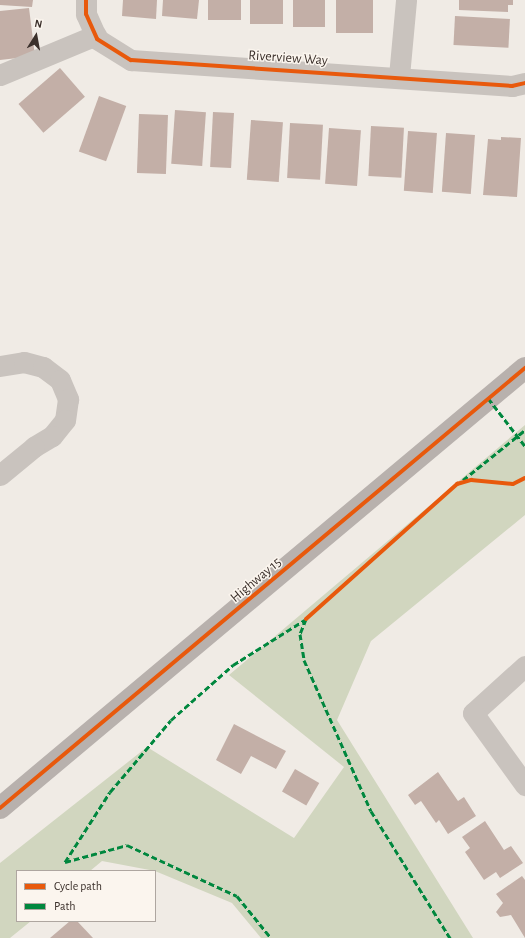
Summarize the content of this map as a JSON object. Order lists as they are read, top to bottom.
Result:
{
  "streets": {
    "main road": ["Highway 15"],
    "street": ["Riverview Way"]
  },
  "legend": ["Cycle path", "Path"],
  "north": "top"
}
